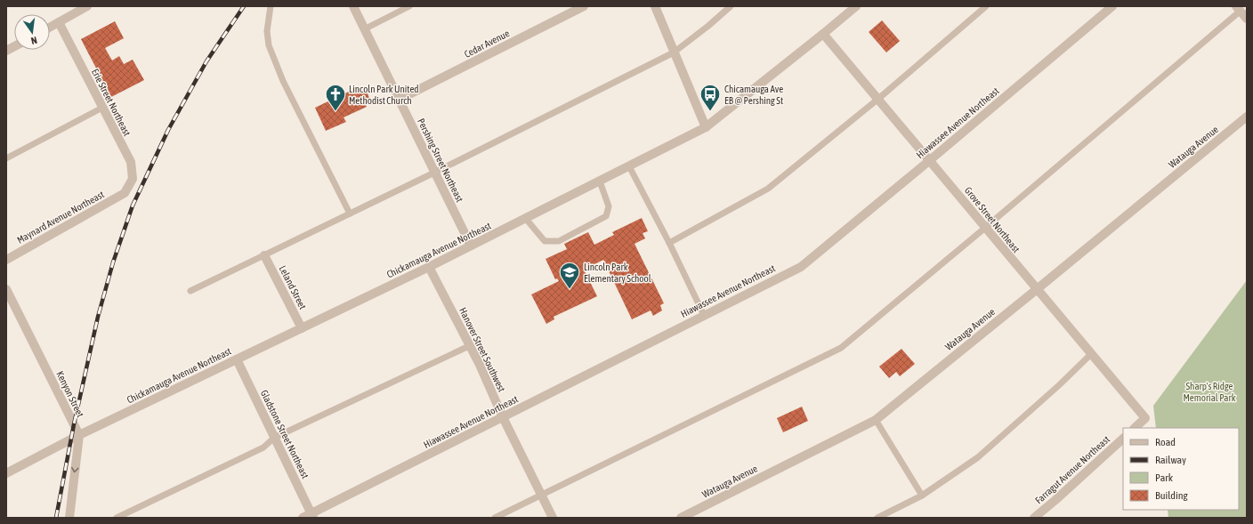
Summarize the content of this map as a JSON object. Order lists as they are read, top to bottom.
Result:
{
  "streets": {
    "street": [
      "Cedar Avenue",
      "Erie Street Northeast",
      "Hiawassee Avenue Northeast",
      "Watauga Avenue",
      "Pershing Street Northeast",
      "Maynard Avenue Northeast",
      "Grove Street Northeast",
      "Chickamauga Avenue Northeast",
      "Leland Street",
      "Hanover Street Southwest",
      "Kenyon Street",
      "Gladstone Street Northeast",
      "Farragut Avenue Northeast"
    ]
  },
  "crossings": [
    ["Cedar Avenue", "Pershing Street Northeast"],
    ["Erie Street Northeast", "Maynard Avenue Northeast"],
    ["Hiawassee Avenue Northeast", "Grove Street Northeast"],
    ["Hiawassee Avenue Northeast", "Hanover Street Southwest"],
    ["Hiawassee Avenue Northeast", "Gladstone Street Northeast"],
    ["Watauga Avenue", "Grove Street Northeast"],
    ["Pershing Street Northeast", "Chickamauga Avenue Northeast"],
    ["Grove Street Northeast", "Chickamauga Avenue Northeast"],
    ["Chickamauga Avenue Northeast", "Leland Street"],
    ["Chickamauga Avenue Northeast", "Hanover Street Southwest"],
    ["Chickamauga Avenue Northeast", "Kenyon Street"],
    ["Chickamauga Avenue Northeast", "Gladstone Street Northeast"]
  ],
  "parks": ["Sharp's Ridge Memorial Park"],
  "places": {
    "church": ["Lincoln Park United Methodist Church"],
    "bus stop": ["Chicamauga Ave EB @ Pershing St"],
    "school or university": ["Lincoln Park Elementary School"]
  },
  "legend": [
    "Road",
    "Railway",
    "Park",
    "Building"
  ],
  "north": "bottom"
}
